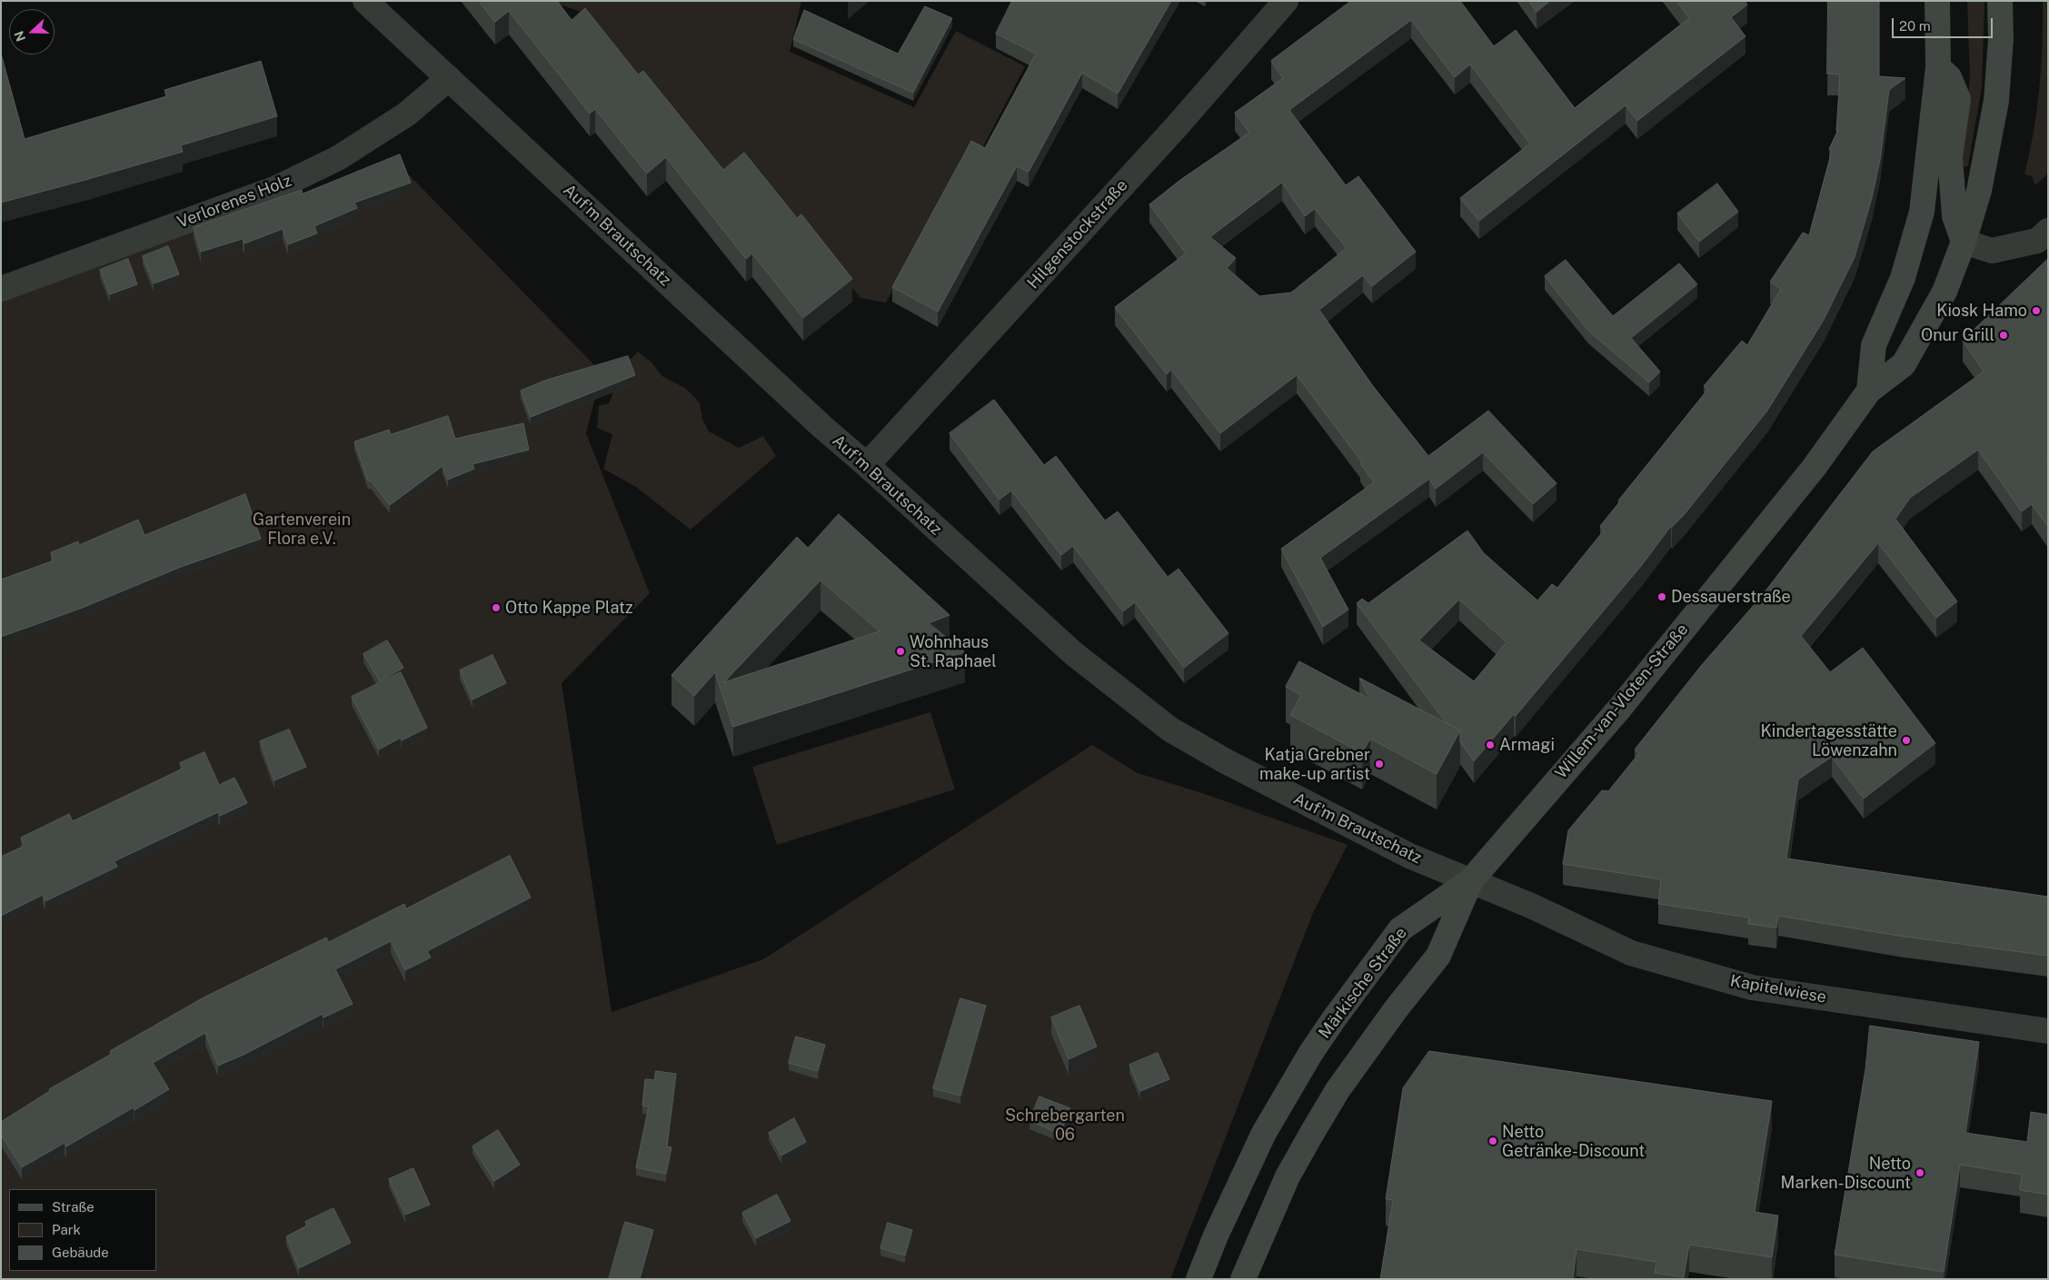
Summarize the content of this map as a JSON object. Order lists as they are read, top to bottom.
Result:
{
  "streets": {
    "main road": ["Willem-van-Vloten-Straße", "Märkische Straße"],
    "street": [
      "Verlorenes Holz",
      "Hilgenstockstraße",
      "Auf'm Brautschatz",
      "Kapitelwiese"
    ]
  },
  "crossings": [
    ["Verlorenes Holz", "Auf'm Brautschatz"],
    ["Hilgenstockstraße", "Auf'm Brautschatz"],
    ["Auf'm Brautschatz", "Willem-van-Vloten-Straße"],
    ["Auf'm Brautschatz", "Märkische Straße"],
    ["Auf'm Brautschatz", "Kapitelwiese"],
    ["Willem-van-Vloten-Straße", "Märkische Straße"],
    ["Willem-van-Vloten-Straße", "Kapitelwiese"],
    ["Märkische Straße", "Kapitelwiese"]
  ],
  "parks": ["Gartenverein Flora e.V.", "Schrebergarten 06"],
  "places": [
    "Kiosk Hamo",
    "Onur Grill",
    "Dessauerstraße",
    "Otto Kappe Platz",
    "Wohnhaus St. Raphael",
    "Kindertagesstätte Löwenzahn",
    "Armagi",
    "Katja Grebner make-up artist",
    "Netto Getränke-Discount",
    "Netto Marken-Discount"
  ],
  "legend": ["Straße", "Park", "Gebäude"],
  "scale_bar": "20 m",
  "north": "left"
}
